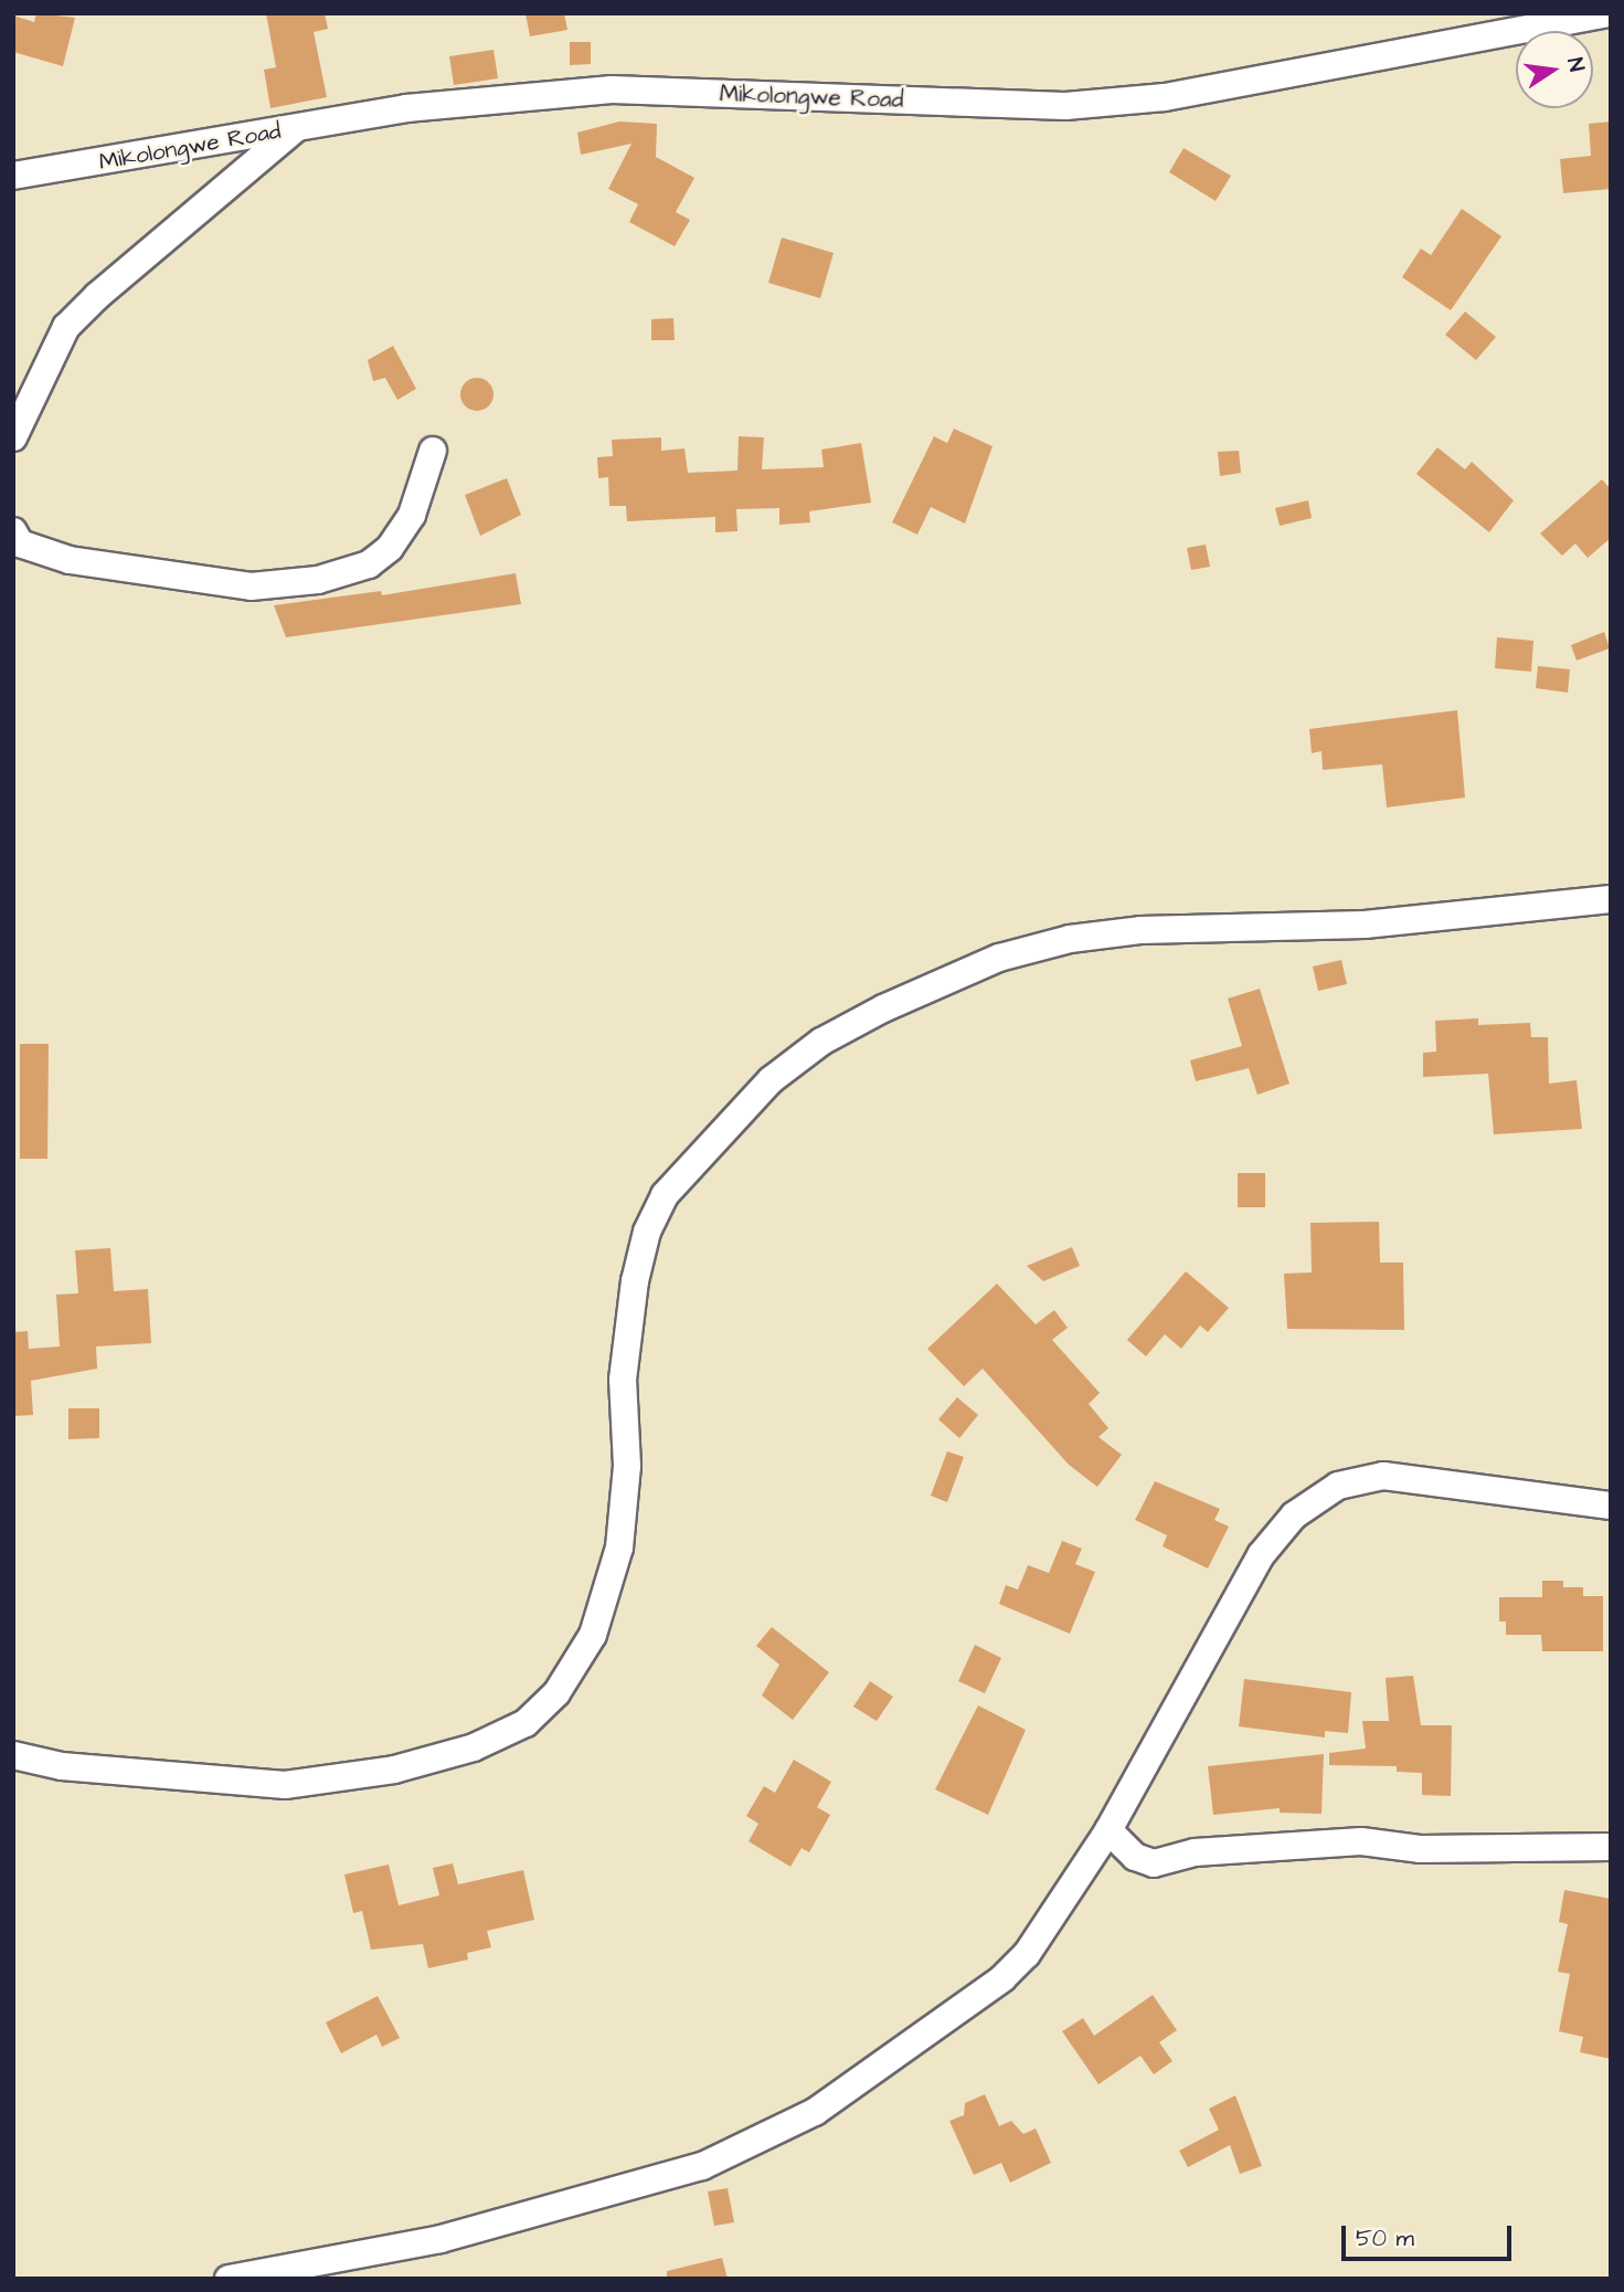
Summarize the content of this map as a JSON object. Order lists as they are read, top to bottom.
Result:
{
  "streets": {
    "street": ["Mikolongwe Road"]
  },
  "scale_bar": "50 m",
  "north": "right"
}
